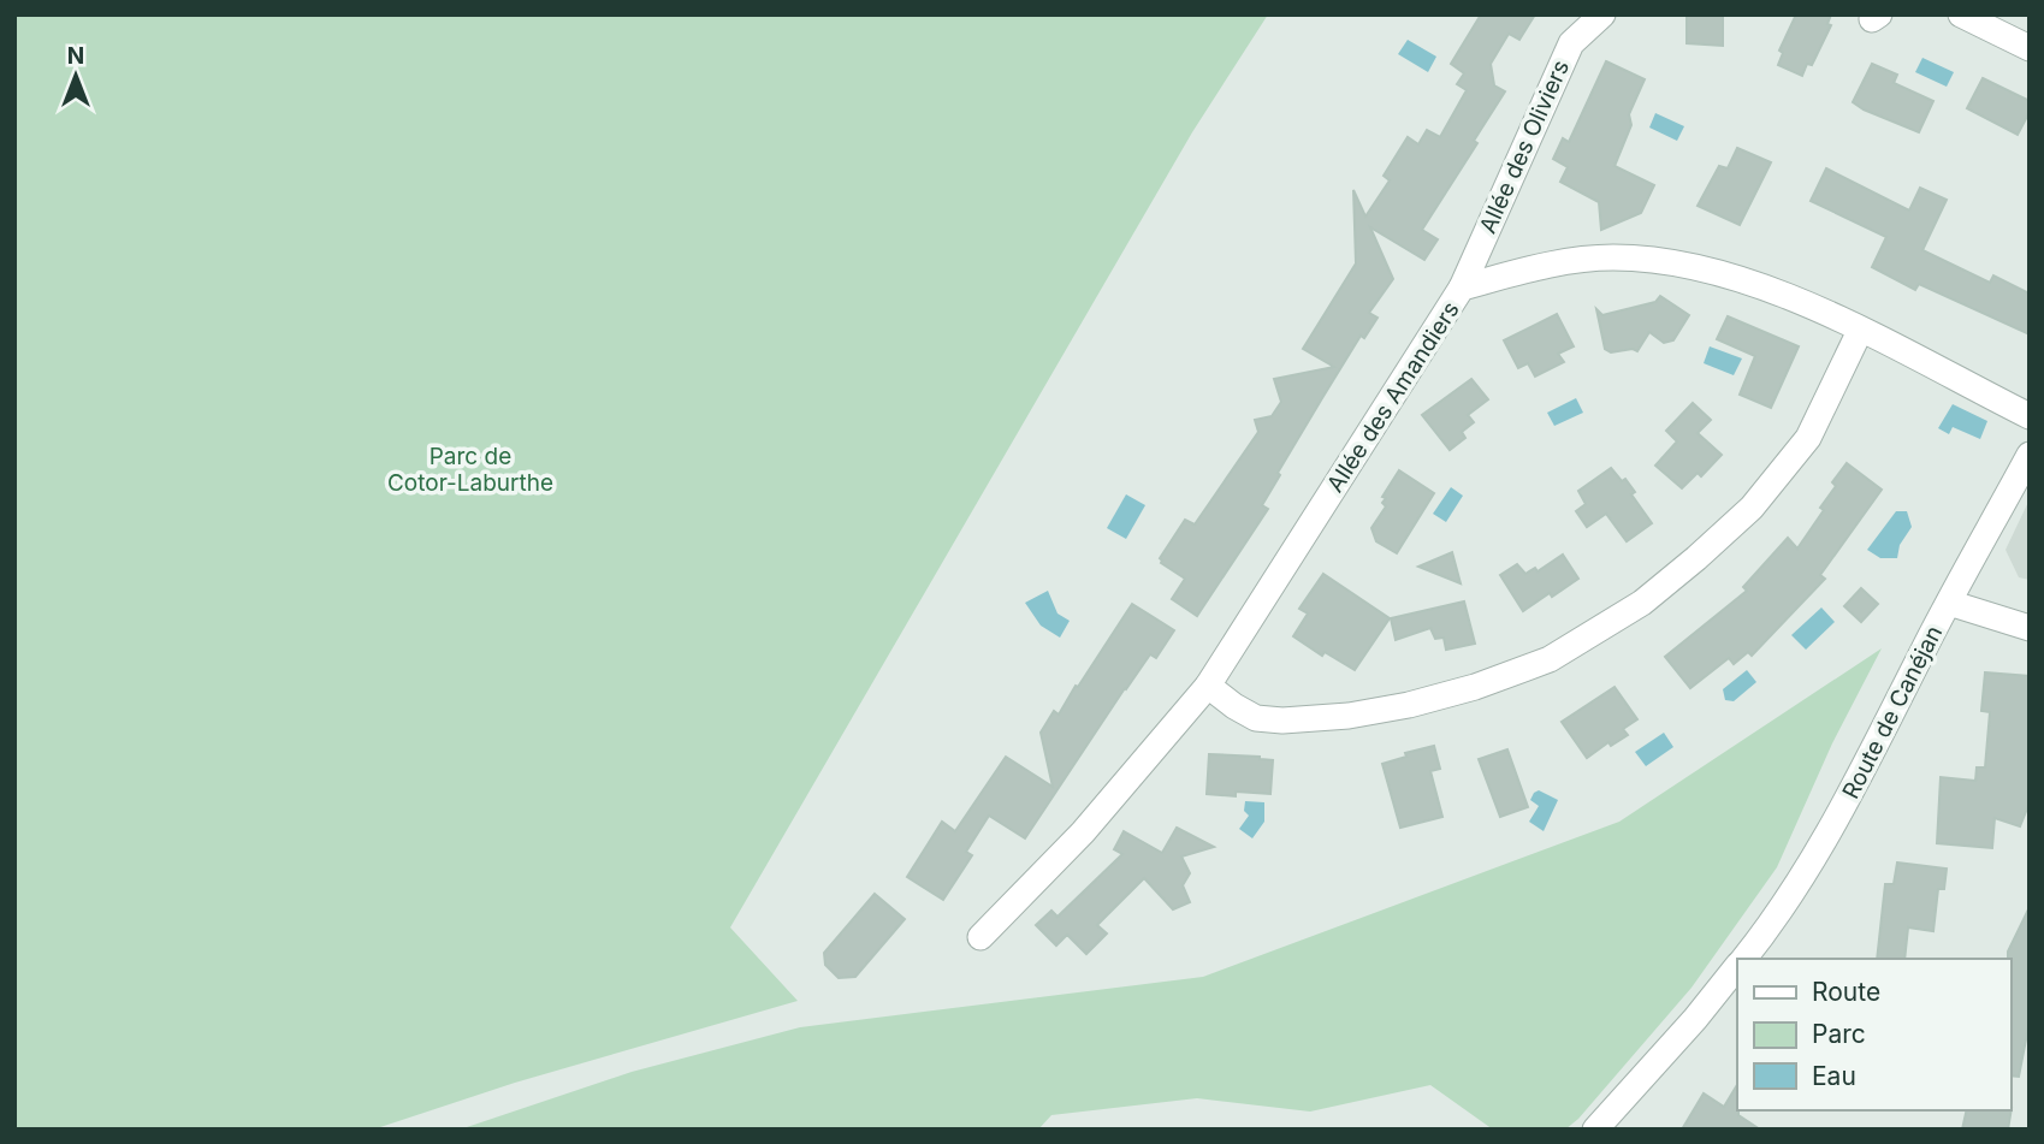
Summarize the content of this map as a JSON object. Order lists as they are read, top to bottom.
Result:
{
  "streets": {
    "street": ["Allée des Oliviers", "Allée des Amandiers", "Route de Canéjan"]
  },
  "crossings": [
    ["Allée des Oliviers", "Allée des Amandiers"]
  ],
  "parks": ["Parc de Cotor-Laburthe"],
  "legend": ["Route", "Parc", "Eau"],
  "north": "top"
}
